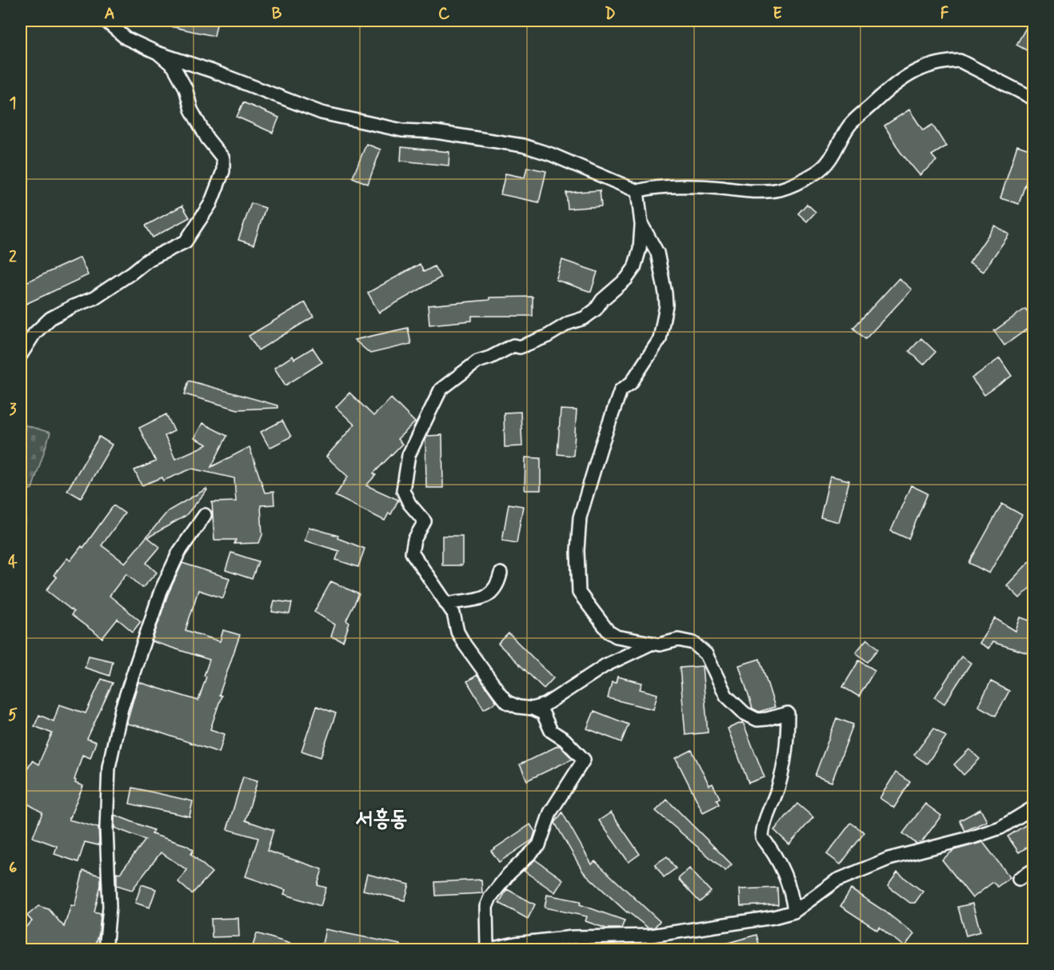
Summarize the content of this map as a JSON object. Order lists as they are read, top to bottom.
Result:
{
  "districts": ["서흥동"],
  "grid": {
    "columns": [
      "A",
      "B",
      "C",
      "D",
      "E",
      "F"
    ],
    "rows": [
      "1",
      "2",
      "3",
      "4",
      "5",
      "6"
    ]
  }
}
